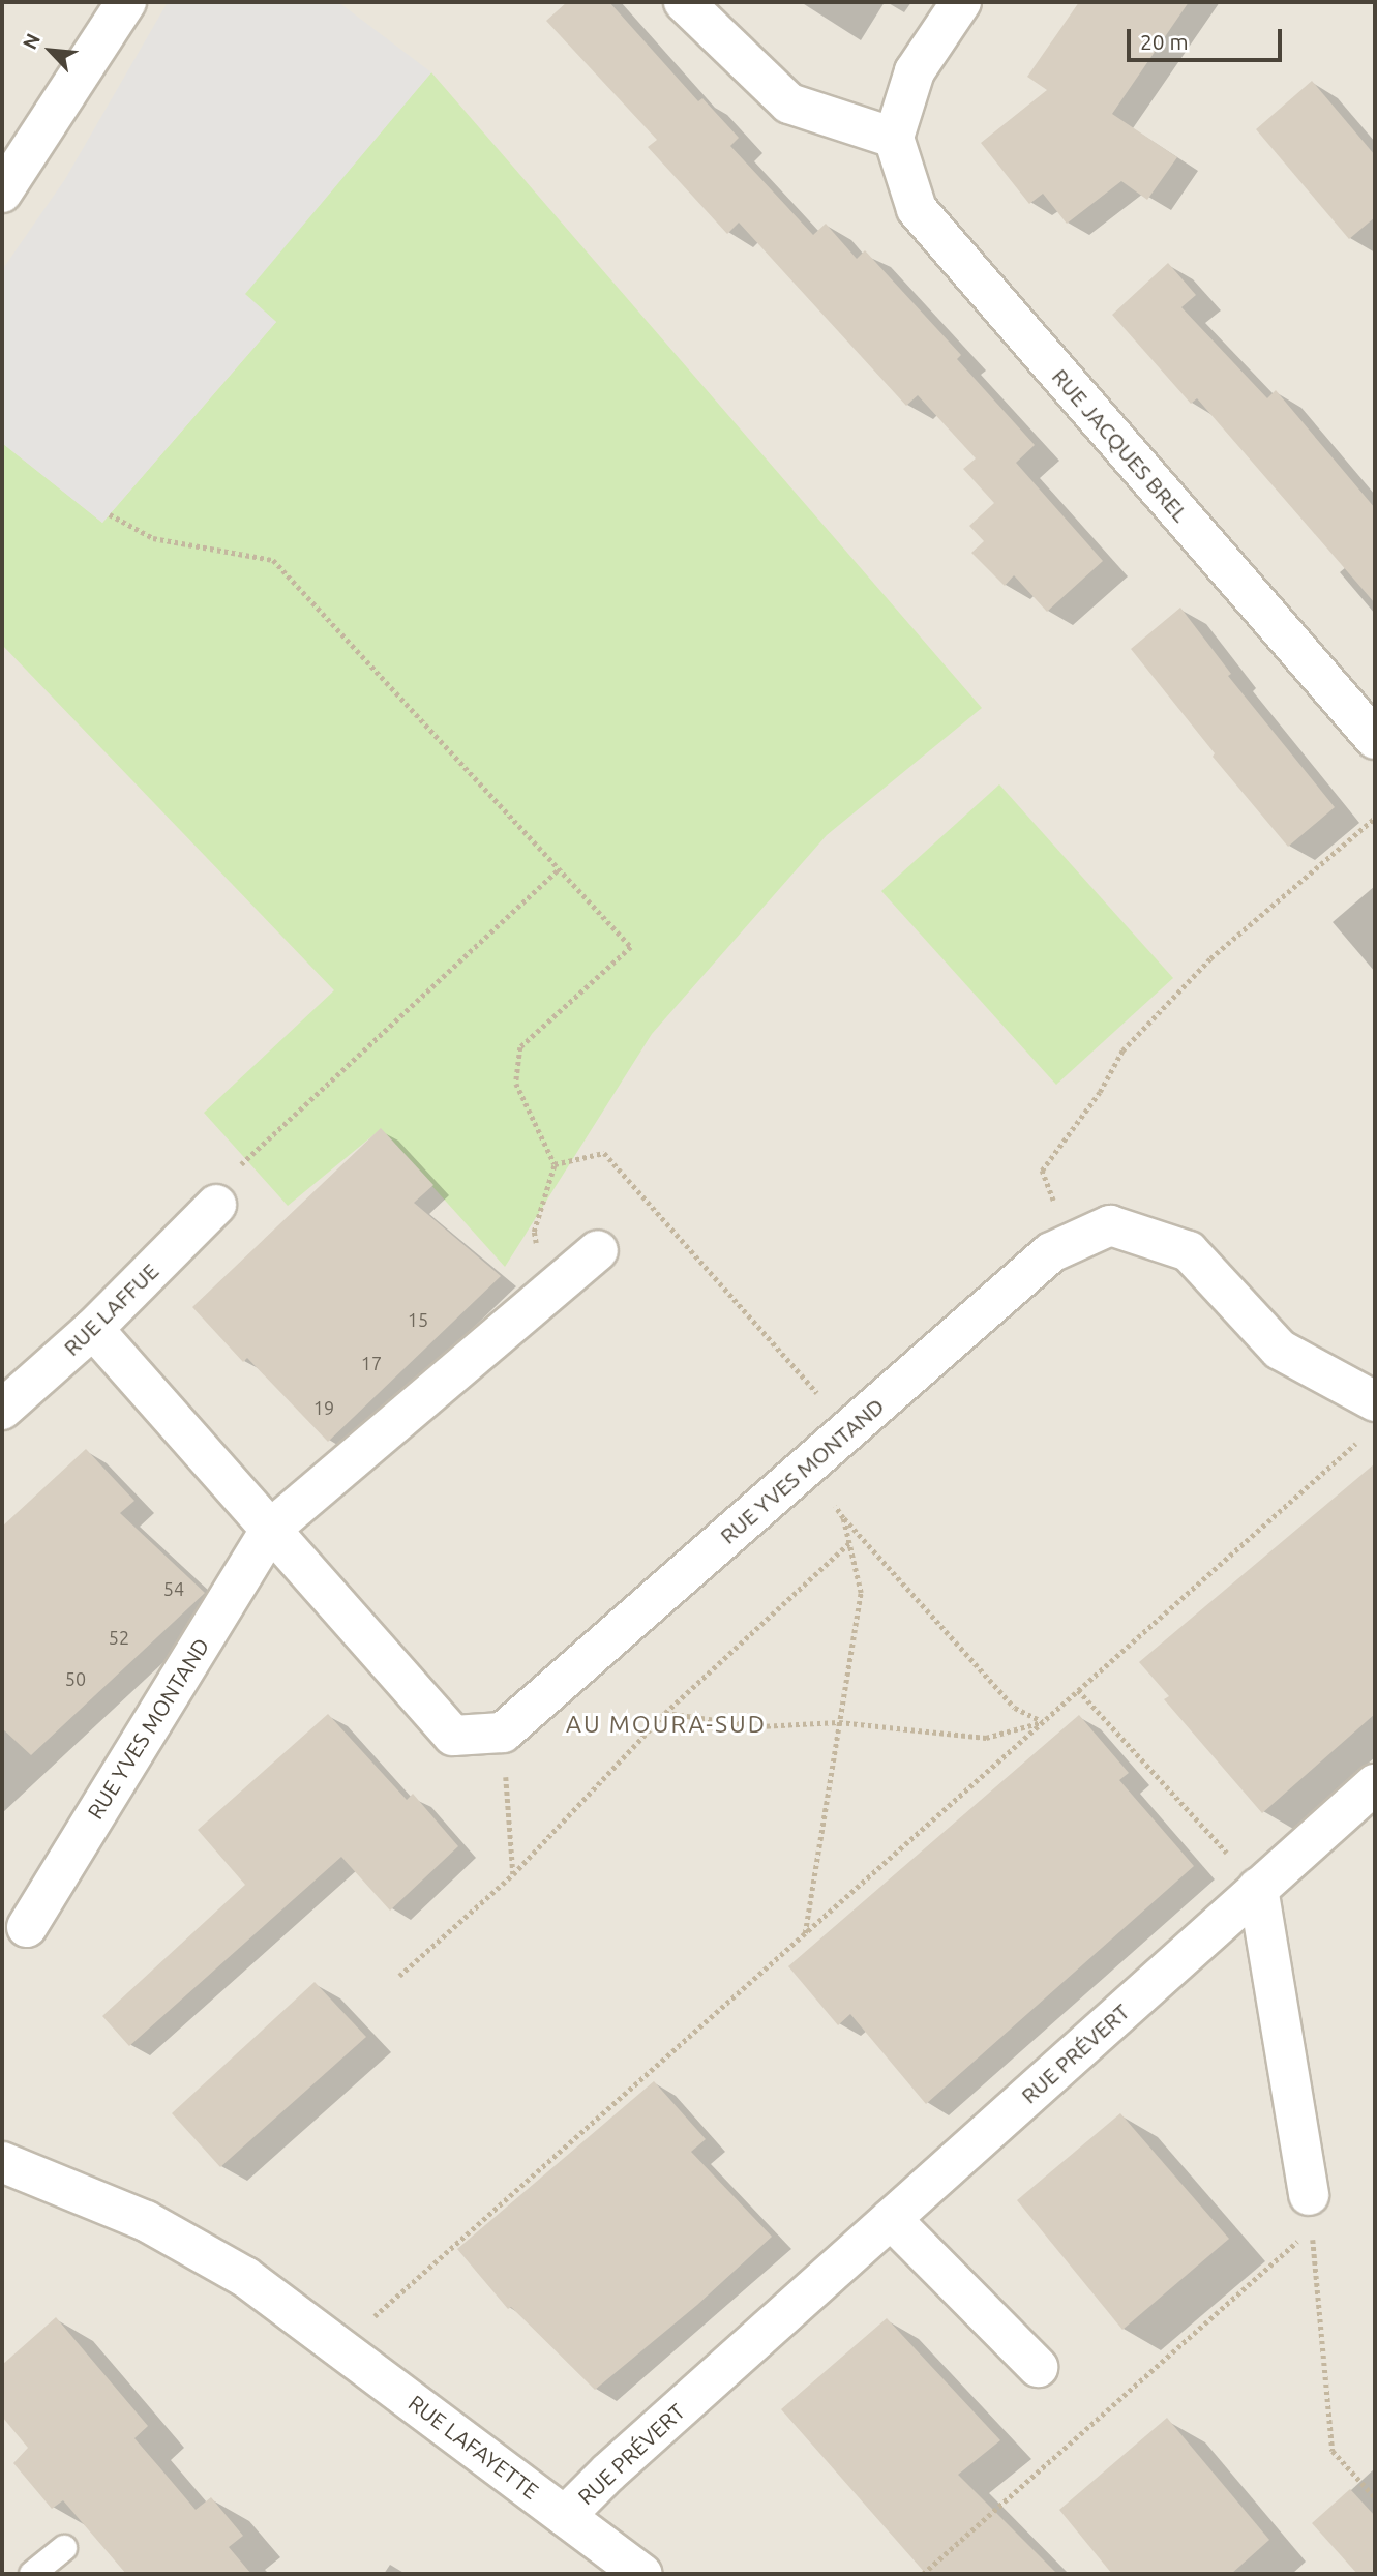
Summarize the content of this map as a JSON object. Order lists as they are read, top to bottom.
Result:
{
  "streets": {
    "street": [
      "RUE JACQUES BREL",
      "RUE LAFFUE",
      "RUE YVES MONTAND",
      "RUE PRÉVERT",
      "RUE LAFAYETTE"
    ]
  },
  "crossings": [
    ["RUE PRÉVERT", "RUE LAFAYETTE"]
  ],
  "districts": ["AU MOURA-SUD"],
  "house_numbers": [
    "15",
    "17",
    "19",
    "54",
    "52",
    "50"
  ],
  "scale_bar": "20 m",
  "north": "top left"
}
